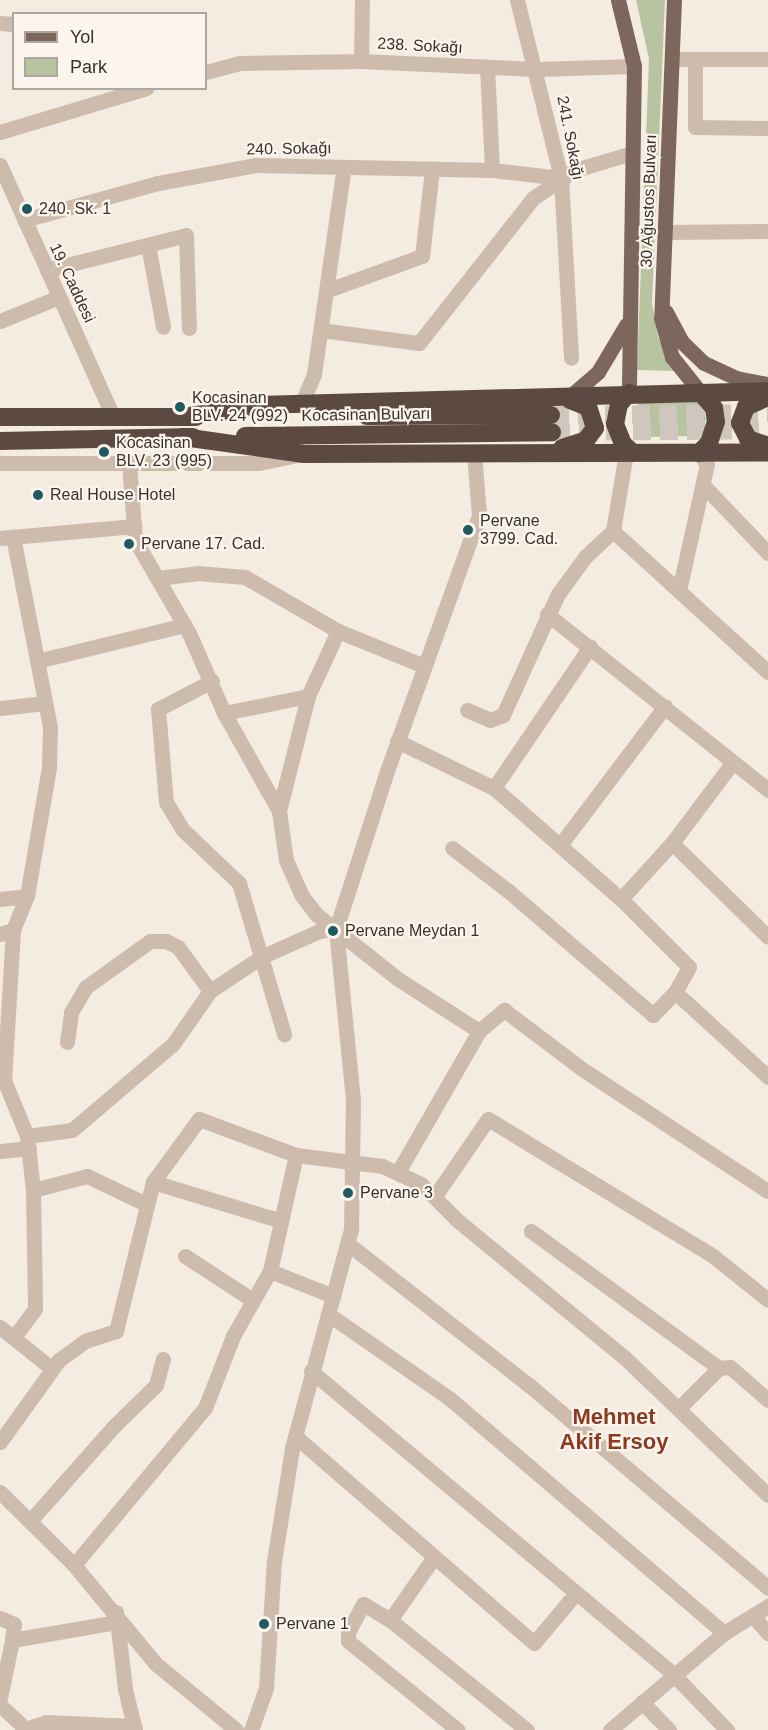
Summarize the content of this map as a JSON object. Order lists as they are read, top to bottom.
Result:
{
  "streets": {
    "highway": ["Kocasinan Bulvarı"],
    "main road": ["30 Ağustos Bulvarı"],
    "street": [
      "238. Sokağı",
      "241. Sokağı",
      "240. Sokağı",
      "19. Caddesi"
    ]
  },
  "crossings": [
    ["238. Sokağı", "241. Sokağı"],
    ["238. Sokağı", "30 Ağustos Bulvarı"],
    ["241. Sokağı", "240. Sokağı"],
    ["240. Sokağı", "19. Caddesi"],
    ["19. Caddesi", "Kocasinan Bulvarı"]
  ],
  "districts": ["Mehmet Akif Ersoy"],
  "places": [
    "240. Sk. 1",
    "Kocasinan BLV. 24 (992)",
    "Kocasinan BLV. 23 (995)",
    "Real House Hotel",
    "Pervane 3799. Cad.",
    "Pervane 17. Cad.",
    "Pervane Meydan 1",
    "Pervane 3",
    "Pervane 1"
  ],
  "legend": ["Yol", "Park"]
}
